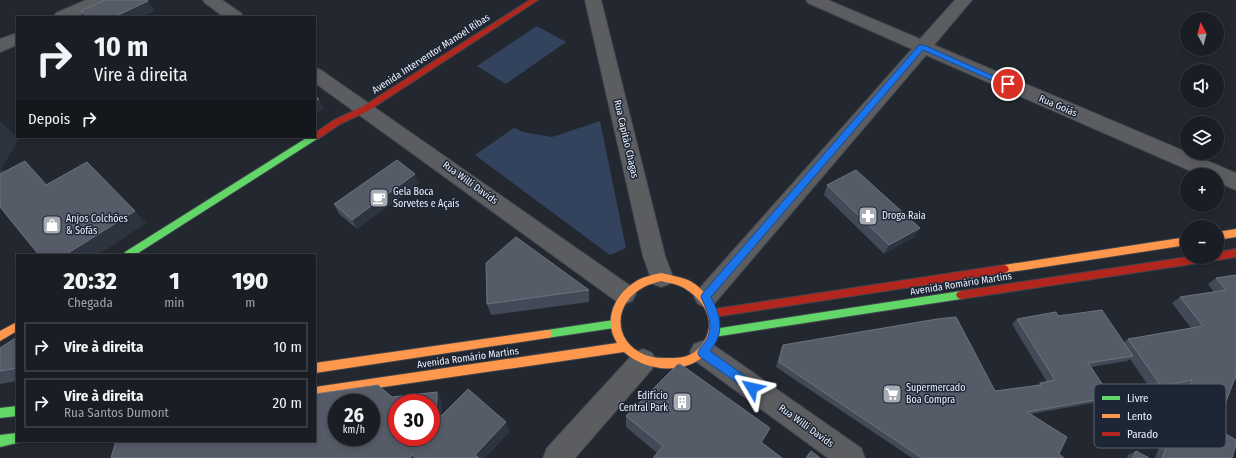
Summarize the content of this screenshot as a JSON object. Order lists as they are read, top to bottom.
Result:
{
  "streets": {
    "street": [
      "Avenida Interventor Manoel Ribas",
      "Rua Goiás",
      "Rua Capitão Chagas",
      "Rua Willi Davids",
      "Avenida Romário Martins"
    ]
  },
  "crossings": [
    ["Avenida Interventor Manoel Ribas", "Rua Willi Davids"],
    ["Rua Capitão Chagas", "Rua Willi Davids"],
    ["Rua Capitão Chagas", "Avenida Romário Martins"],
    ["Rua Willi Davids", "Avenida Romário Martins"]
  ],
  "places": {
    "cafe": ["Gela Boca Sorvetes e Açaís"],
    "pharmacy": ["Droga Raia"],
    "shop": ["Anjos Colchões & Sofás"],
    "supermarket": ["Supermercado Boa Compra"],
    "building": ["Edifício Central Park"]
  },
  "legend": ["Livre", "Lento", "Parado"],
  "north": "top",
  "page": {
    "map_buttons": ["+", "−"],
    "turn": ["10 m", "Vire à direita"],
    "then": "Depois",
    "eta": [
      "20:32",
      "Chegada",
      "1",
      "min",
      "190",
      "m"
    ],
    "list": [
      {
        "name": "Vire à direita",
        "value": "10 m"
      },
      {
        "name": "Vire à direita",
        "note": "Rua Santos Dumont",
        "value": "20 m"
      }
    ],
    "speed": "26 km/h",
    "limit": "30"
  }
}
